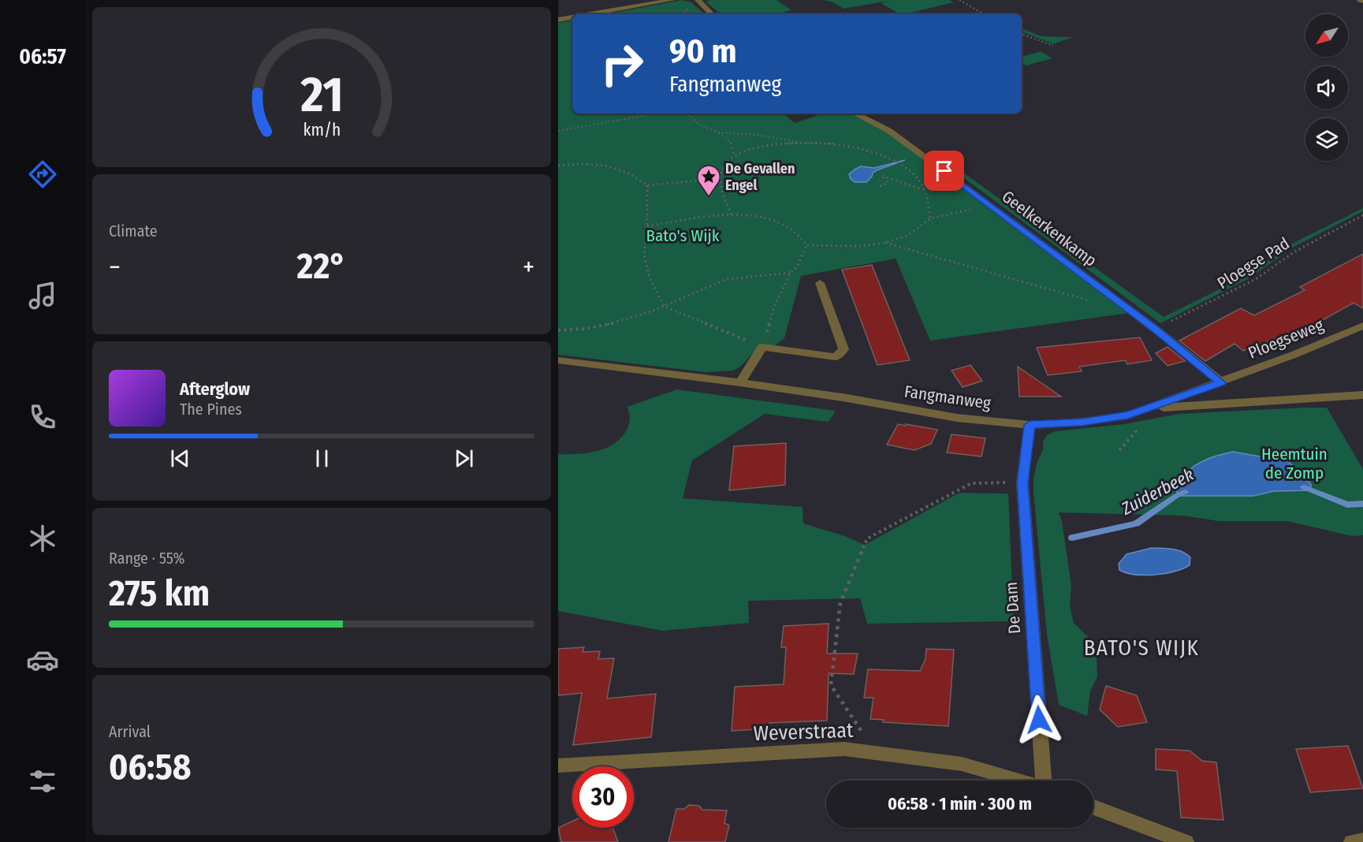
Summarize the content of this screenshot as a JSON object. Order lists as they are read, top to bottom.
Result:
{
  "streets": {
    "street": [
      "Geelkerkenkamp",
      "Ploegseweg",
      "Fangmanweg",
      "De Dam",
      "Weverstraat"
    ],
    "path": ["Ploegse Pad"]
  },
  "crossings": [
    ["Geelkerkenkamp", "Ploegse Pad"],
    ["Geelkerkenkamp", "Ploegseweg"],
    ["Geelkerkenkamp", "Fangmanweg"],
    ["Ploegseweg", "Fangmanweg"],
    ["Fangmanweg", "De Dam"]
  ],
  "districts": ["BATO'S WIJK"],
  "water": ["Zuiderbeek"],
  "parks": ["Bato's Wijk", "Heemtuin de Zomp"],
  "places": {
    "place": ["De Gevallen Engel"]
  },
  "north": "bottom left",
  "page": {
    "tabs": "06:57",
    "turn": ["90 m", "Fangmanweg"],
    "tile": [
      "Climate",
      ["Range · 55%", "275 km"],
      ["Arrival", "06:58"]
    ],
    "heat": ["−", "22°", "+"],
    "song": ["Afterglow", "The Pines"],
    "limit": "30",
    "trip": "06:58 · 1 min · 300 m",
    "gauge": ["21", "km/h"]
  }
}
